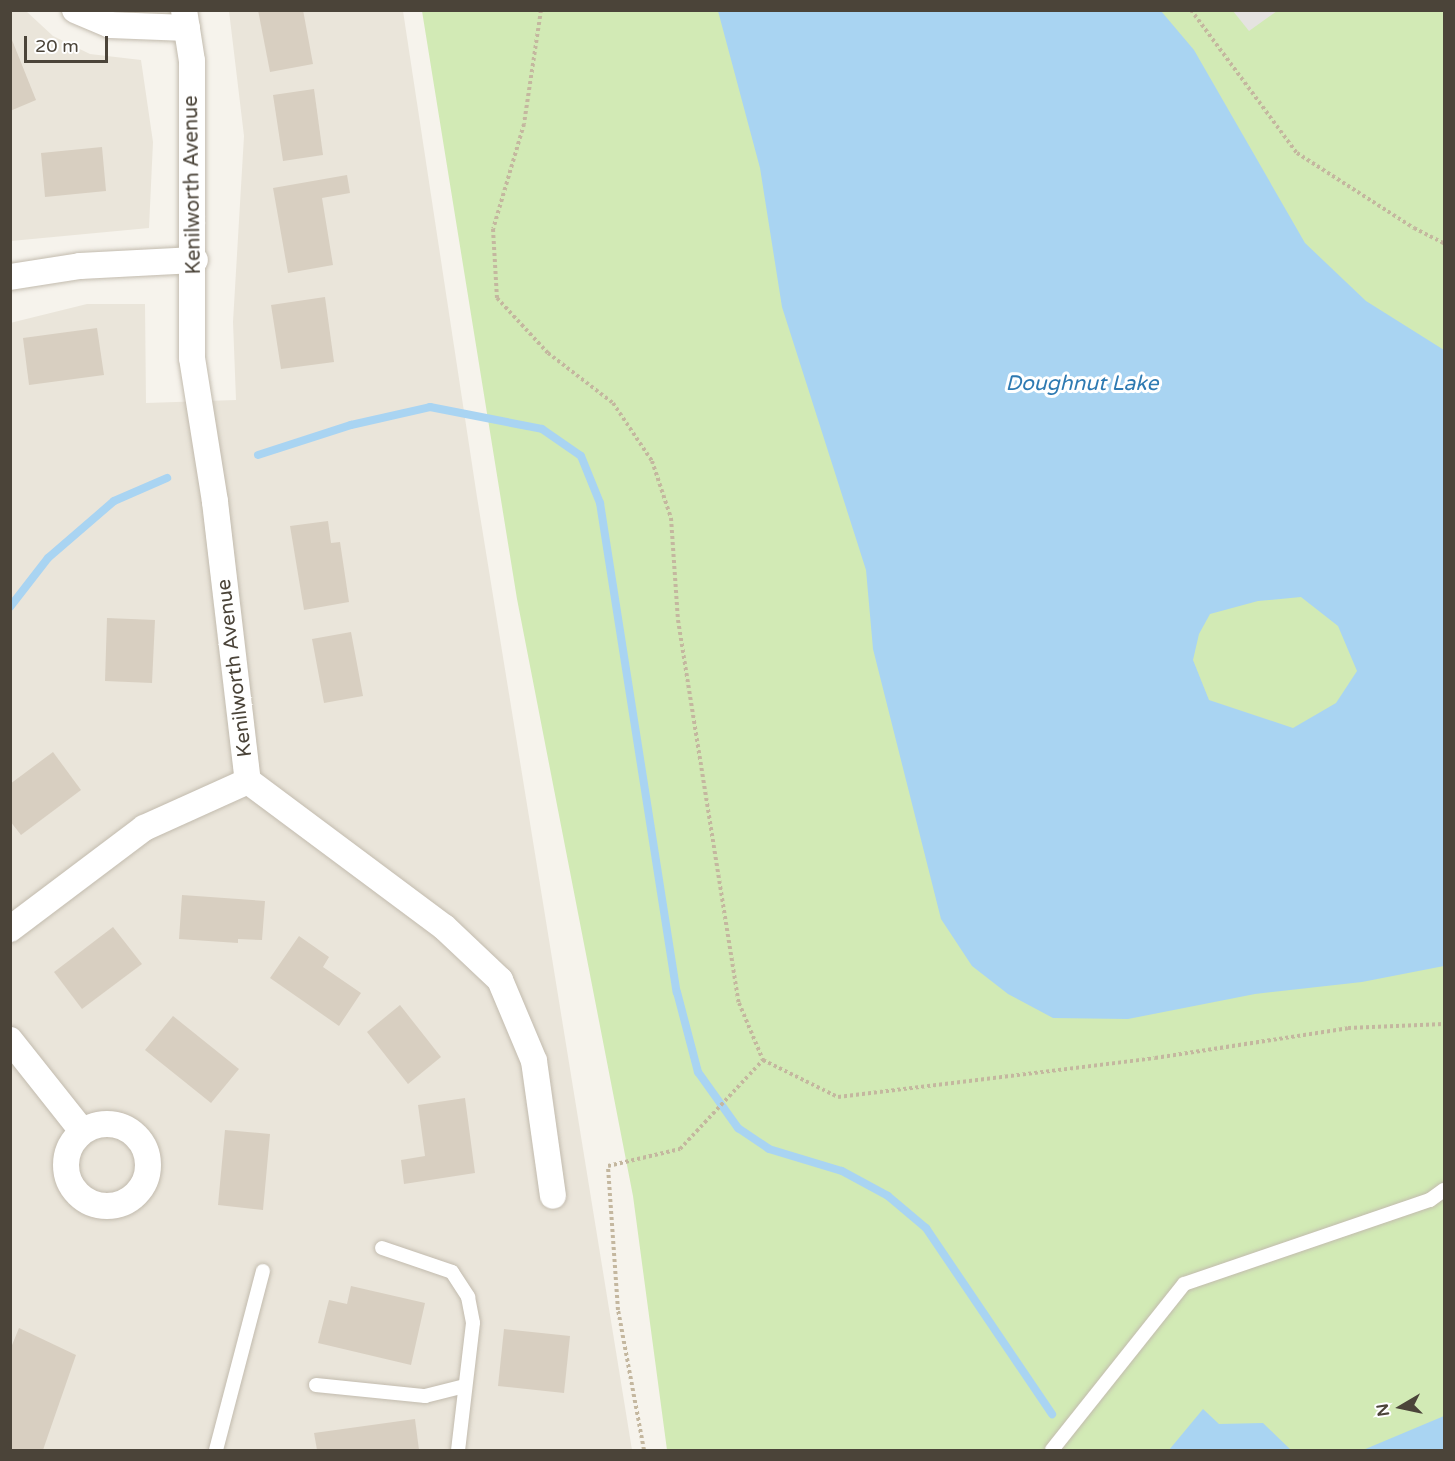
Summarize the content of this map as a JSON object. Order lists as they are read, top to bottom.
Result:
{
  "streets": {
    "street": ["Kenilworth Avenue"]
  },
  "water": ["Doughnut Lake"],
  "scale_bar": "20 m",
  "north": "left"
}
